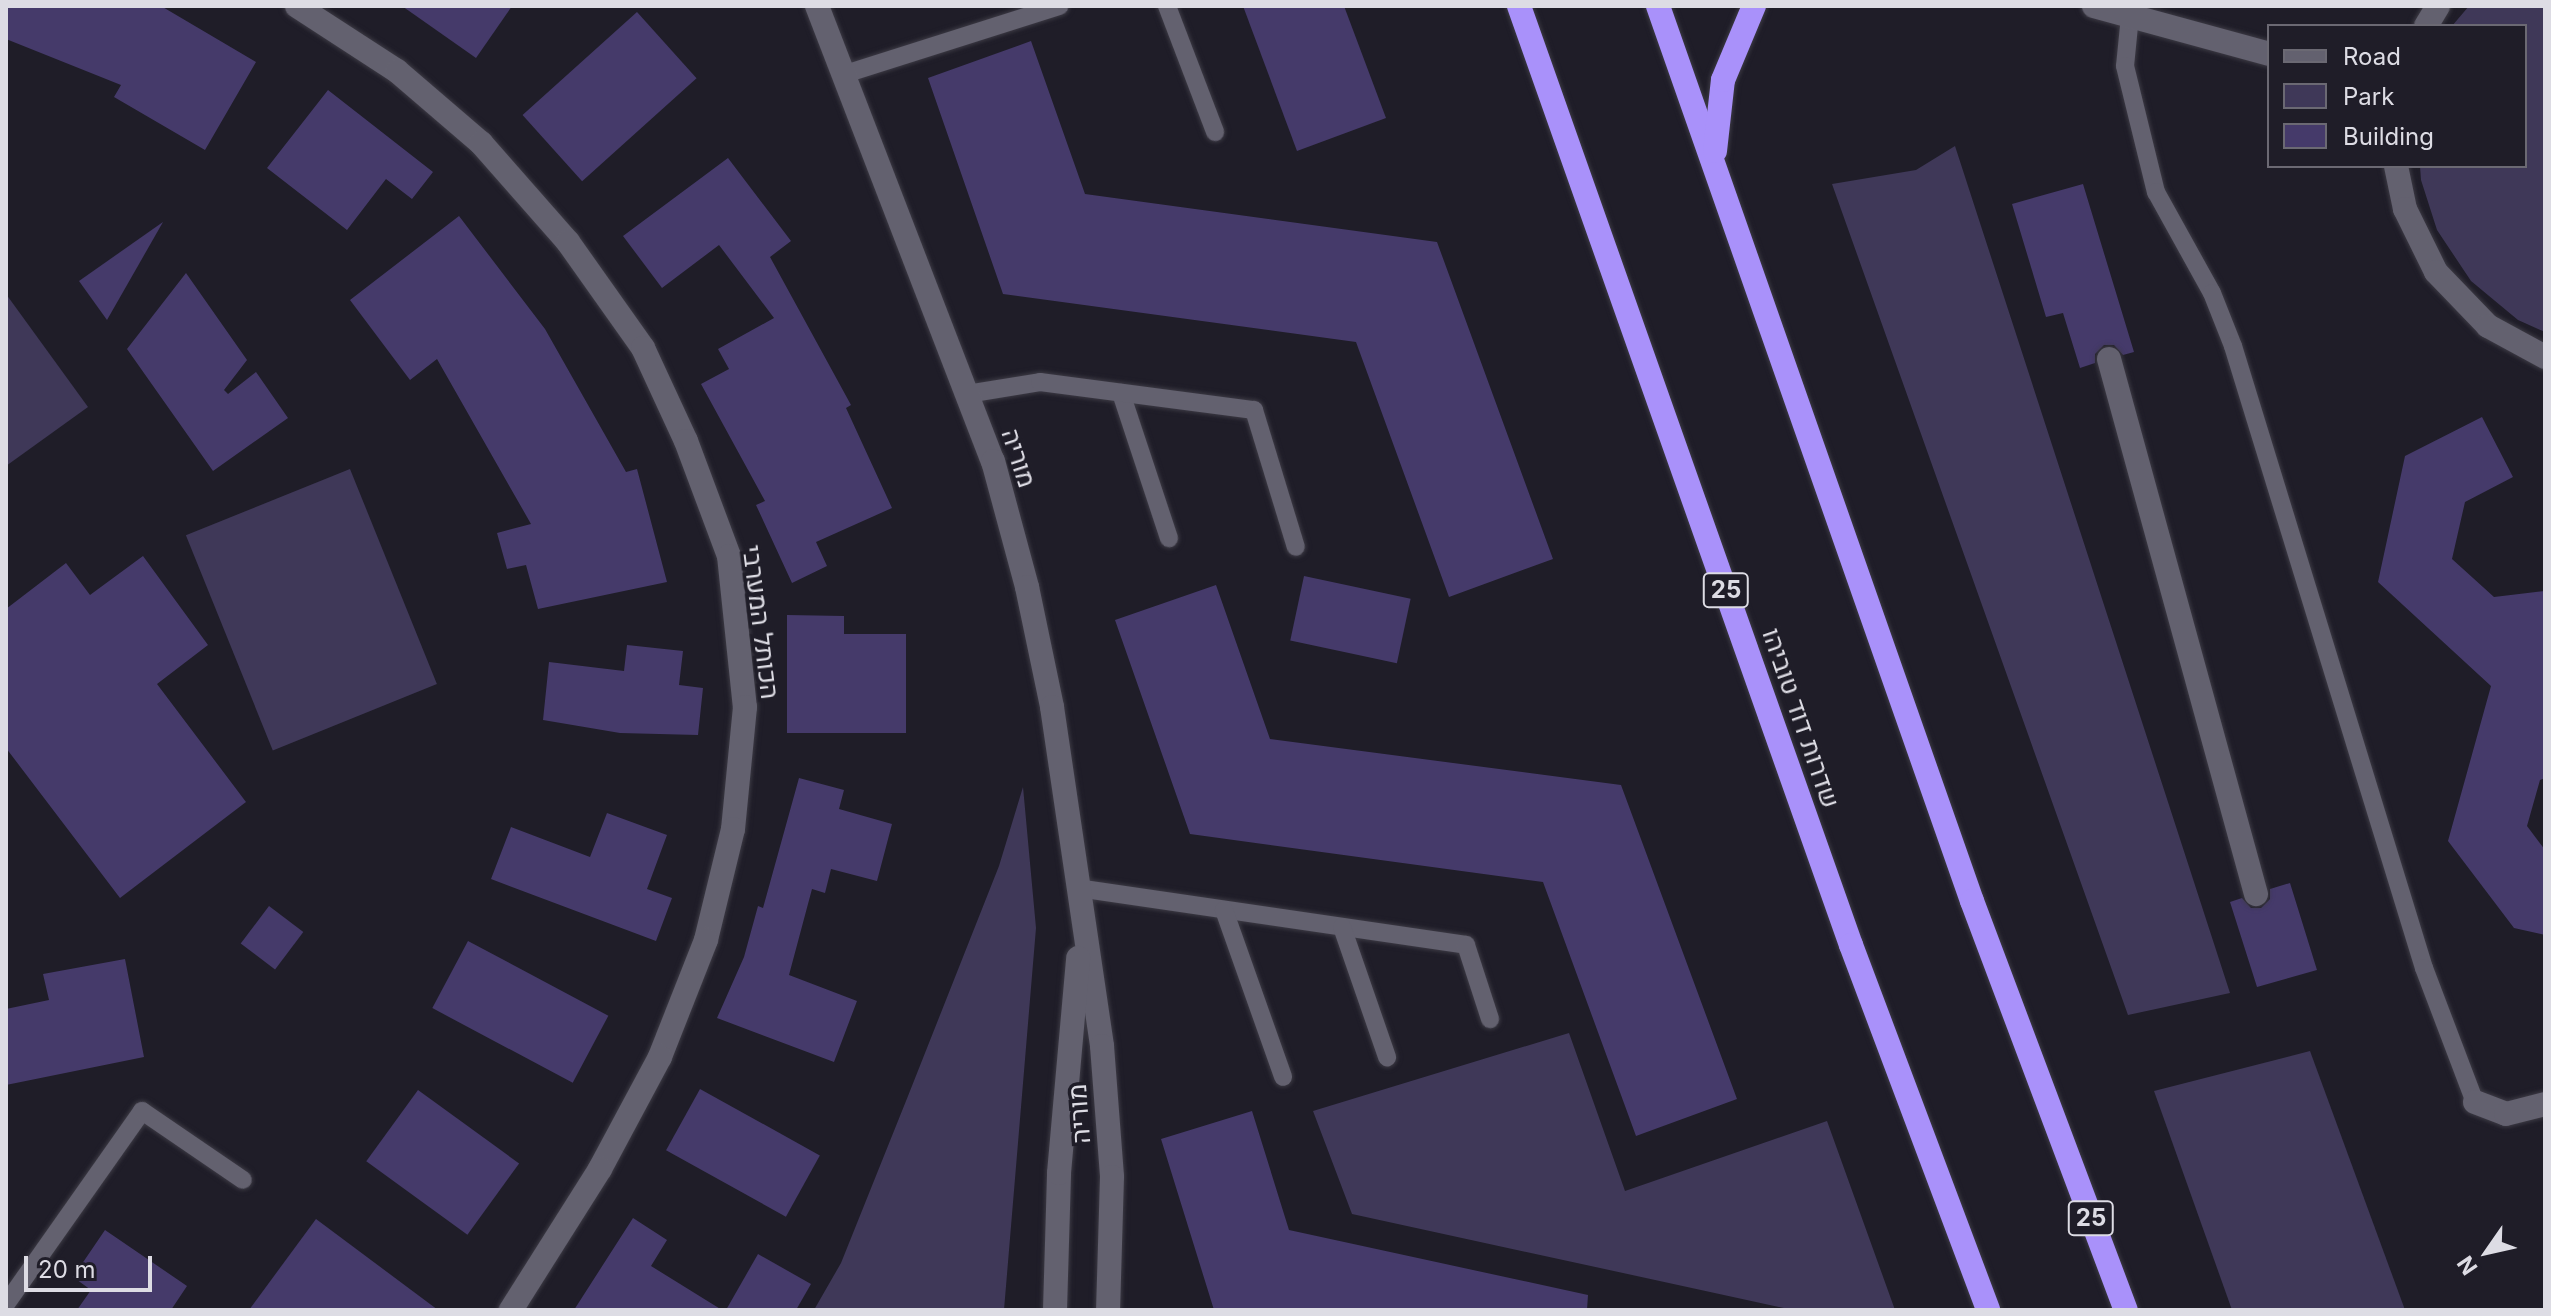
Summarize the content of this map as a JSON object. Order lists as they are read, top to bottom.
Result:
{
  "streets": {
    "highway": ["25", "שדרות דוד טוביהו"],
    "street": ["מוריה", "הכותל המערבי"]
  },
  "legend": ["Road", "Park", "Building"],
  "scale_bar": "20 m",
  "north": "bottom left"
}
